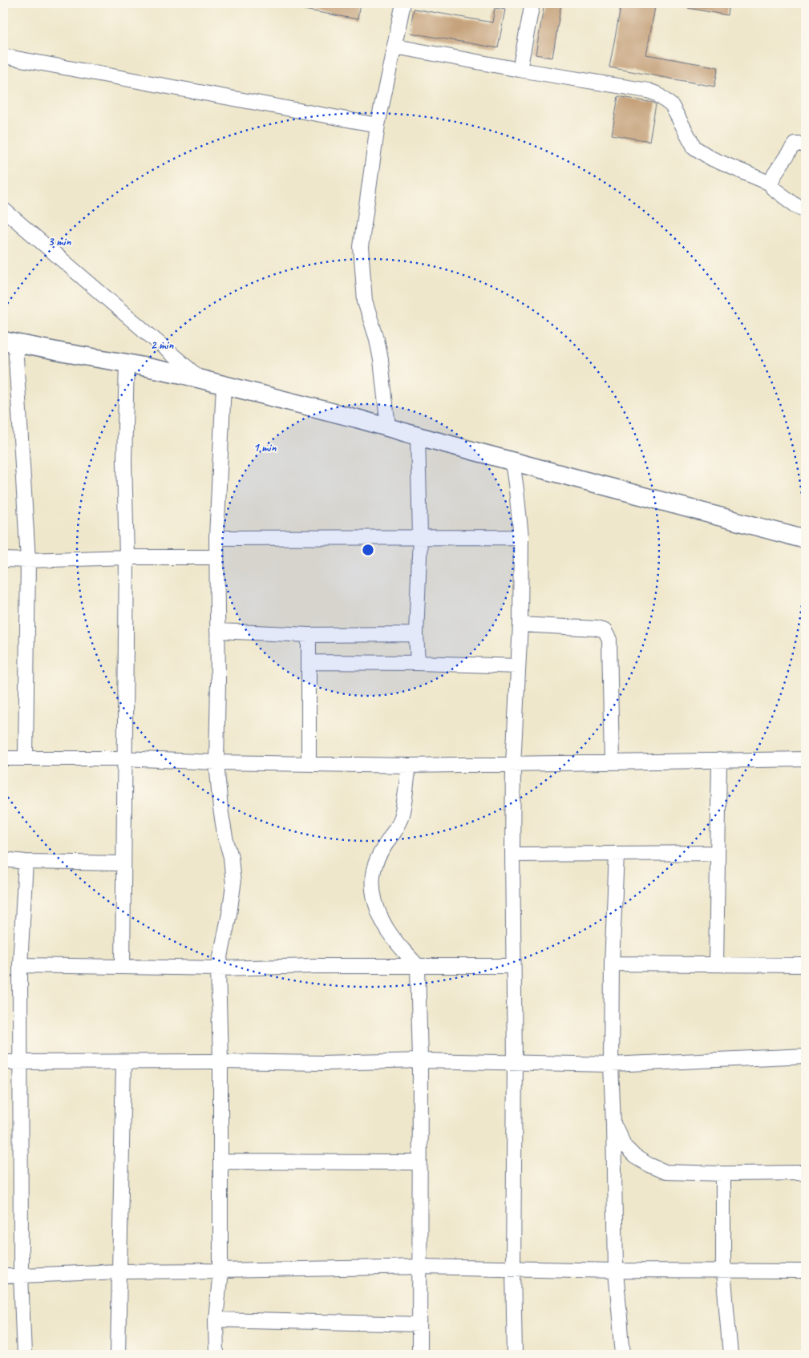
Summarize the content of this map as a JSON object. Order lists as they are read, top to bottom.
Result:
{
  "rings": ["3 min", "2 min", "1 min"]
}
